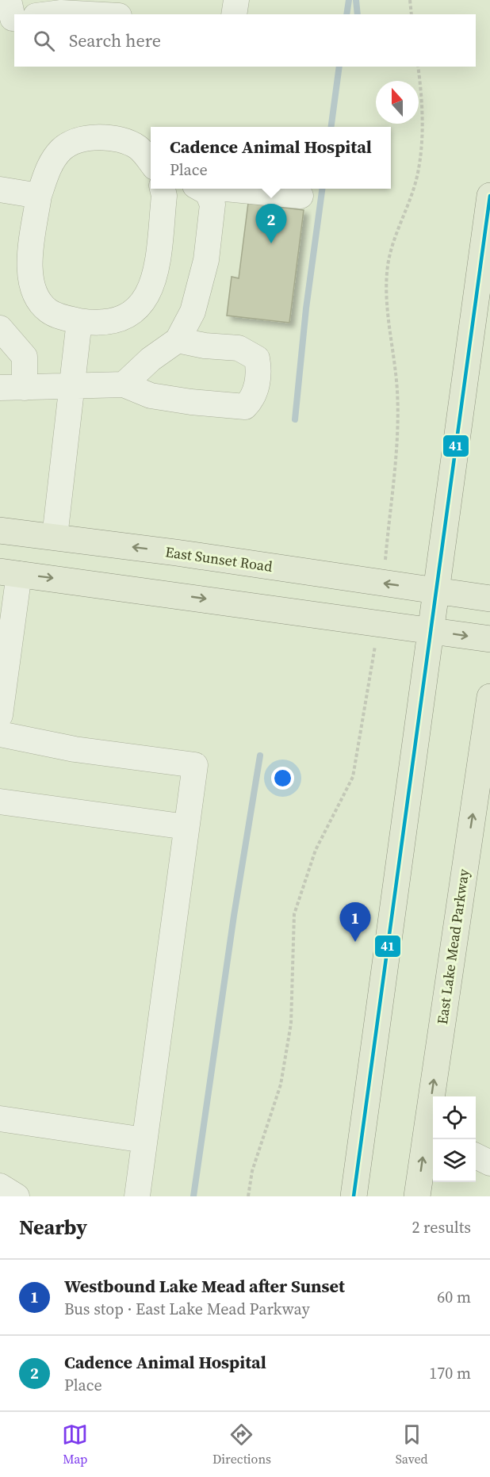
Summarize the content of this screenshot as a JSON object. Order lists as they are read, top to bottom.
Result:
{
  "streets": {
    "main road": ["East Sunset Road", "East Lake Mead Parkway"]
  },
  "lines": ["transit line 41"],
  "north": "top",
  "page": {
    "search": "Search here",
    "popup": ["Cadence Animal Hospital", "Place"],
    "pins": ["2", "1"],
    "heading": ["Nearby", "2 results"],
    "list": [
      {
        "mark": "1",
        "name": "Westbound Lake Mead after Sunset",
        "note": "Bus stop · East Lake Mead Parkway",
        "value": "60 m"
      },
      {
        "mark": "2",
        "name": "Cadence Animal Hospital",
        "note": "Place",
        "value": "170 m"
      }
    ],
    "nav": ["Map", "Directions", "Saved"]
  }
}
